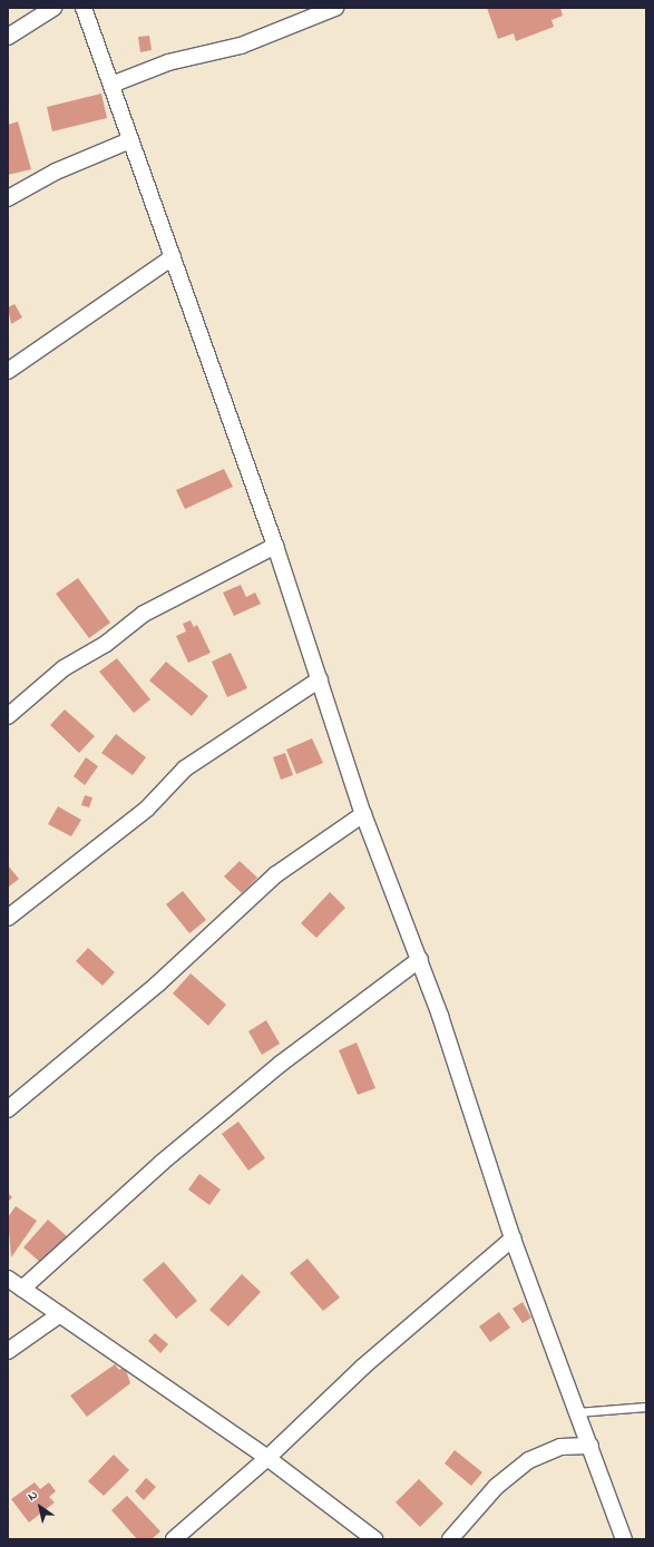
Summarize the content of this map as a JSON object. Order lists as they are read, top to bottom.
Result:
{
  "north": "top left"
}
